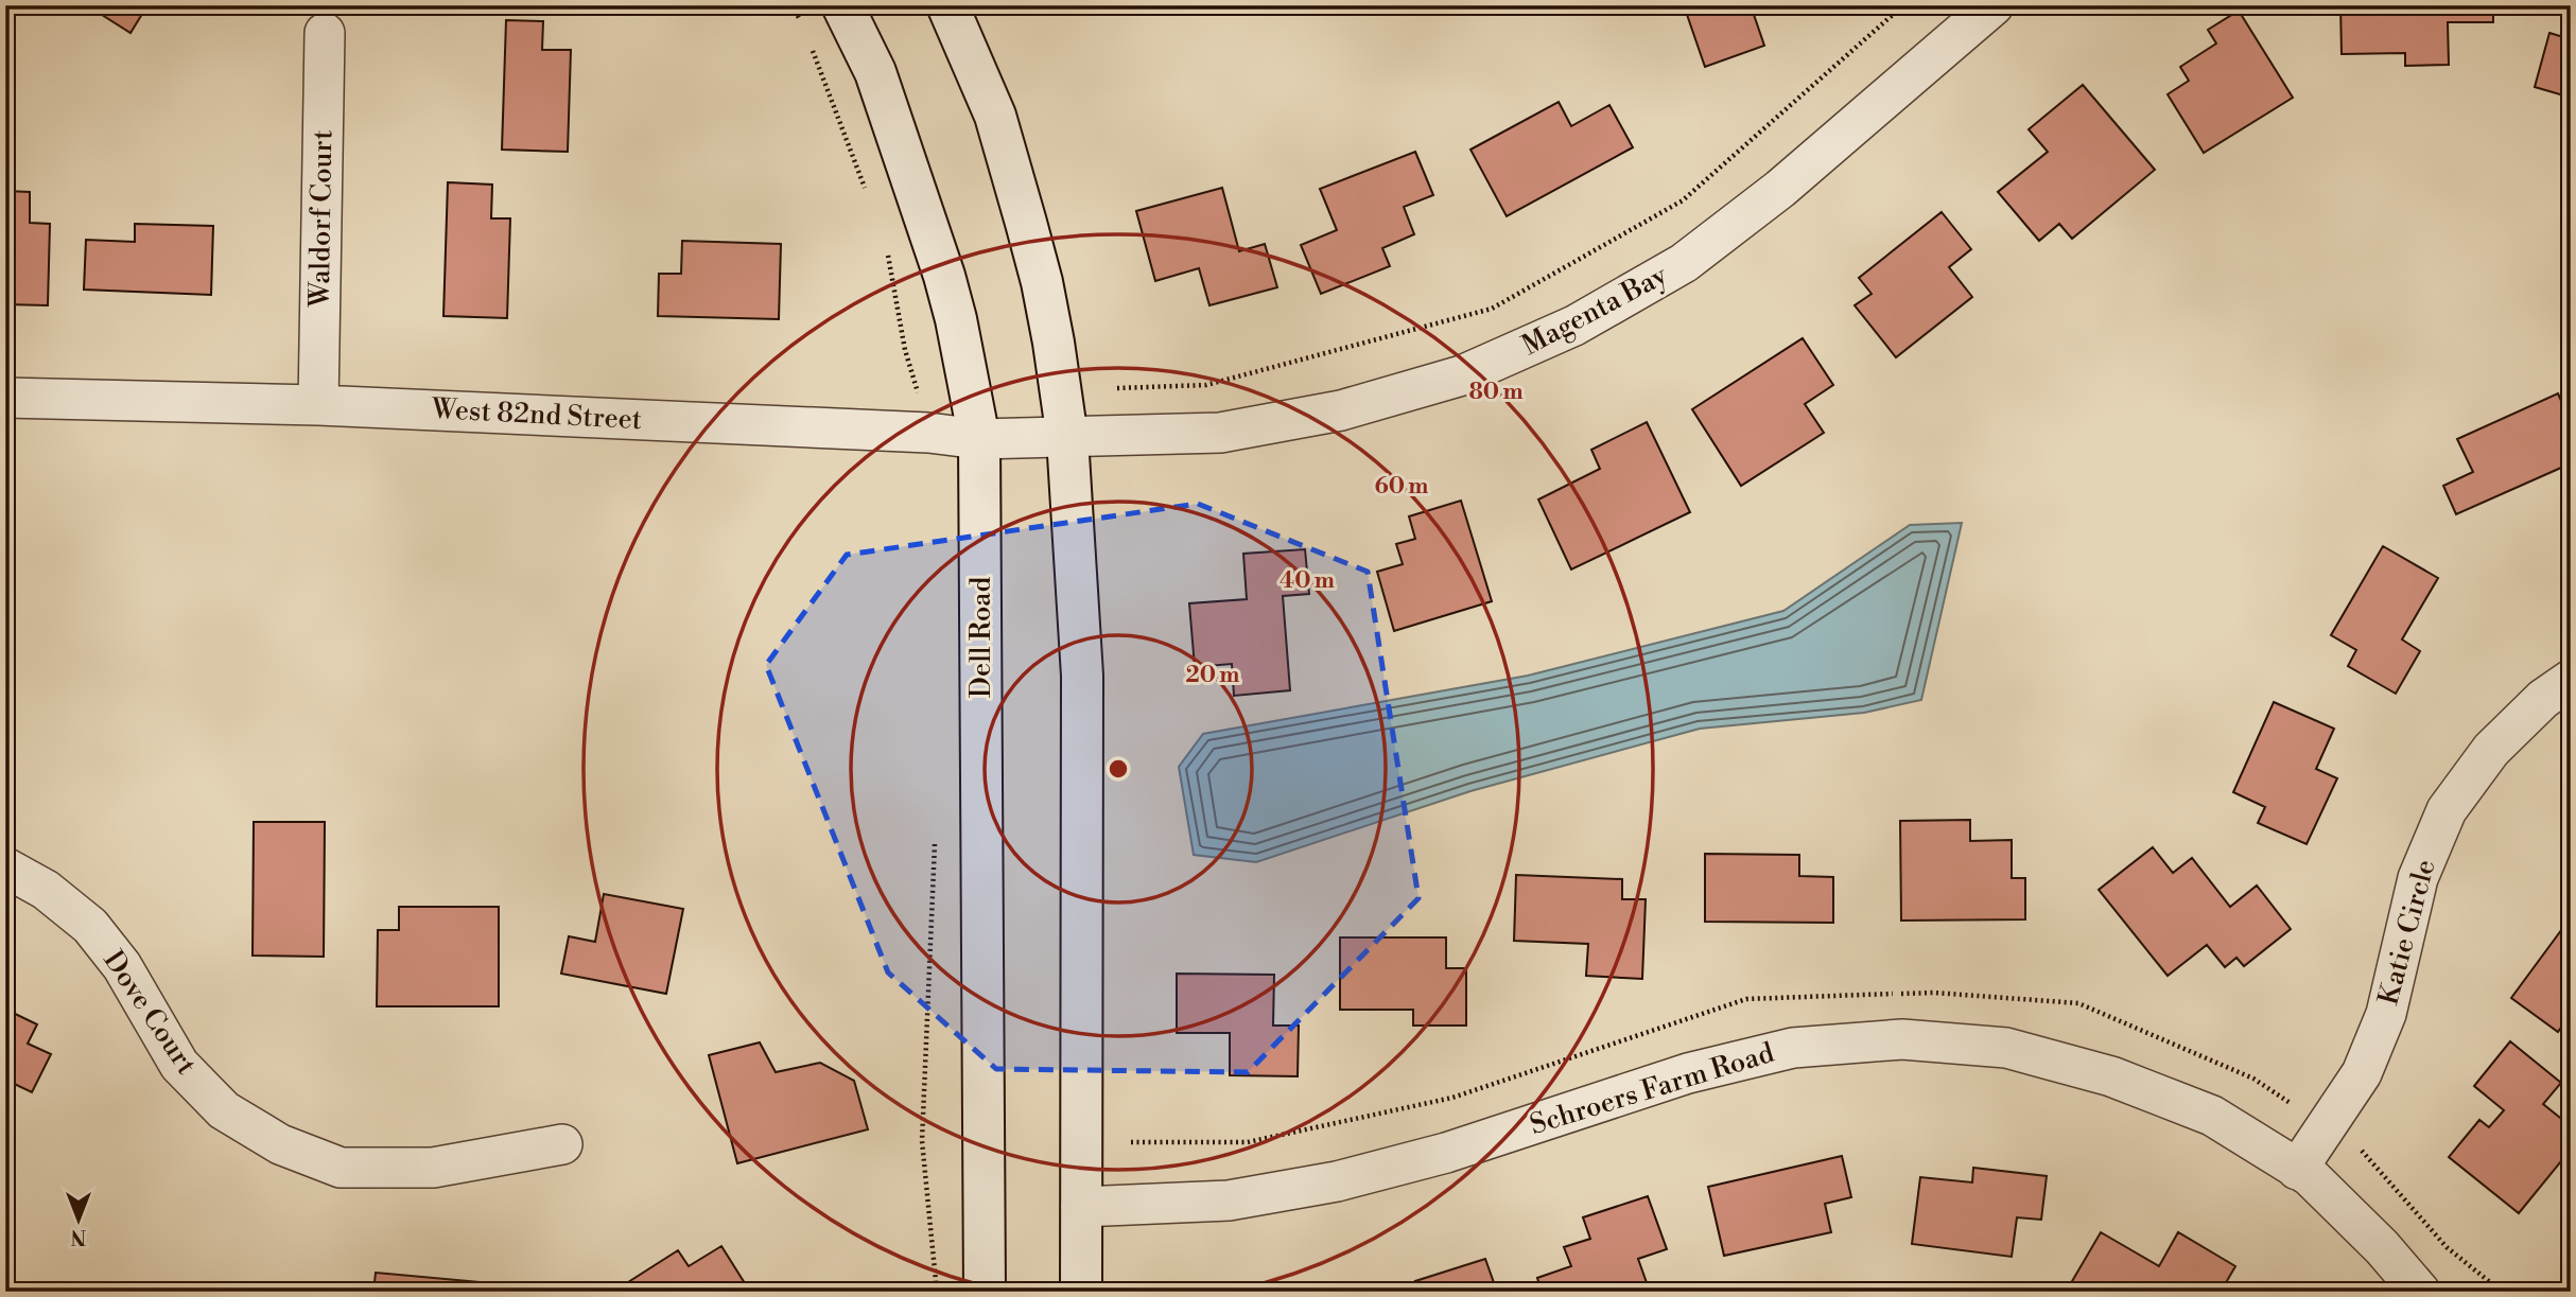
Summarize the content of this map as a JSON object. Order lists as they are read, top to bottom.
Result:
{
  "streets": {
    "main road": ["Dell Road"],
    "street": [
      "Waldorf Court",
      "Magenta Bay",
      "West 82nd Street",
      "Katie Circle",
      "Dove Court",
      "Schroers Farm Road"
    ]
  },
  "crossings": [
    ["Waldorf Court", "West 82nd Street"],
    ["Magenta Bay", "West 82nd Street"],
    ["West 82nd Street", "Dell Road"],
    ["Katie Circle", "Schroers Farm Road"]
  ],
  "north": "bottom",
  "rings": [
    "80 m",
    "60 m",
    "40 m",
    "20 m"
  ]
}
